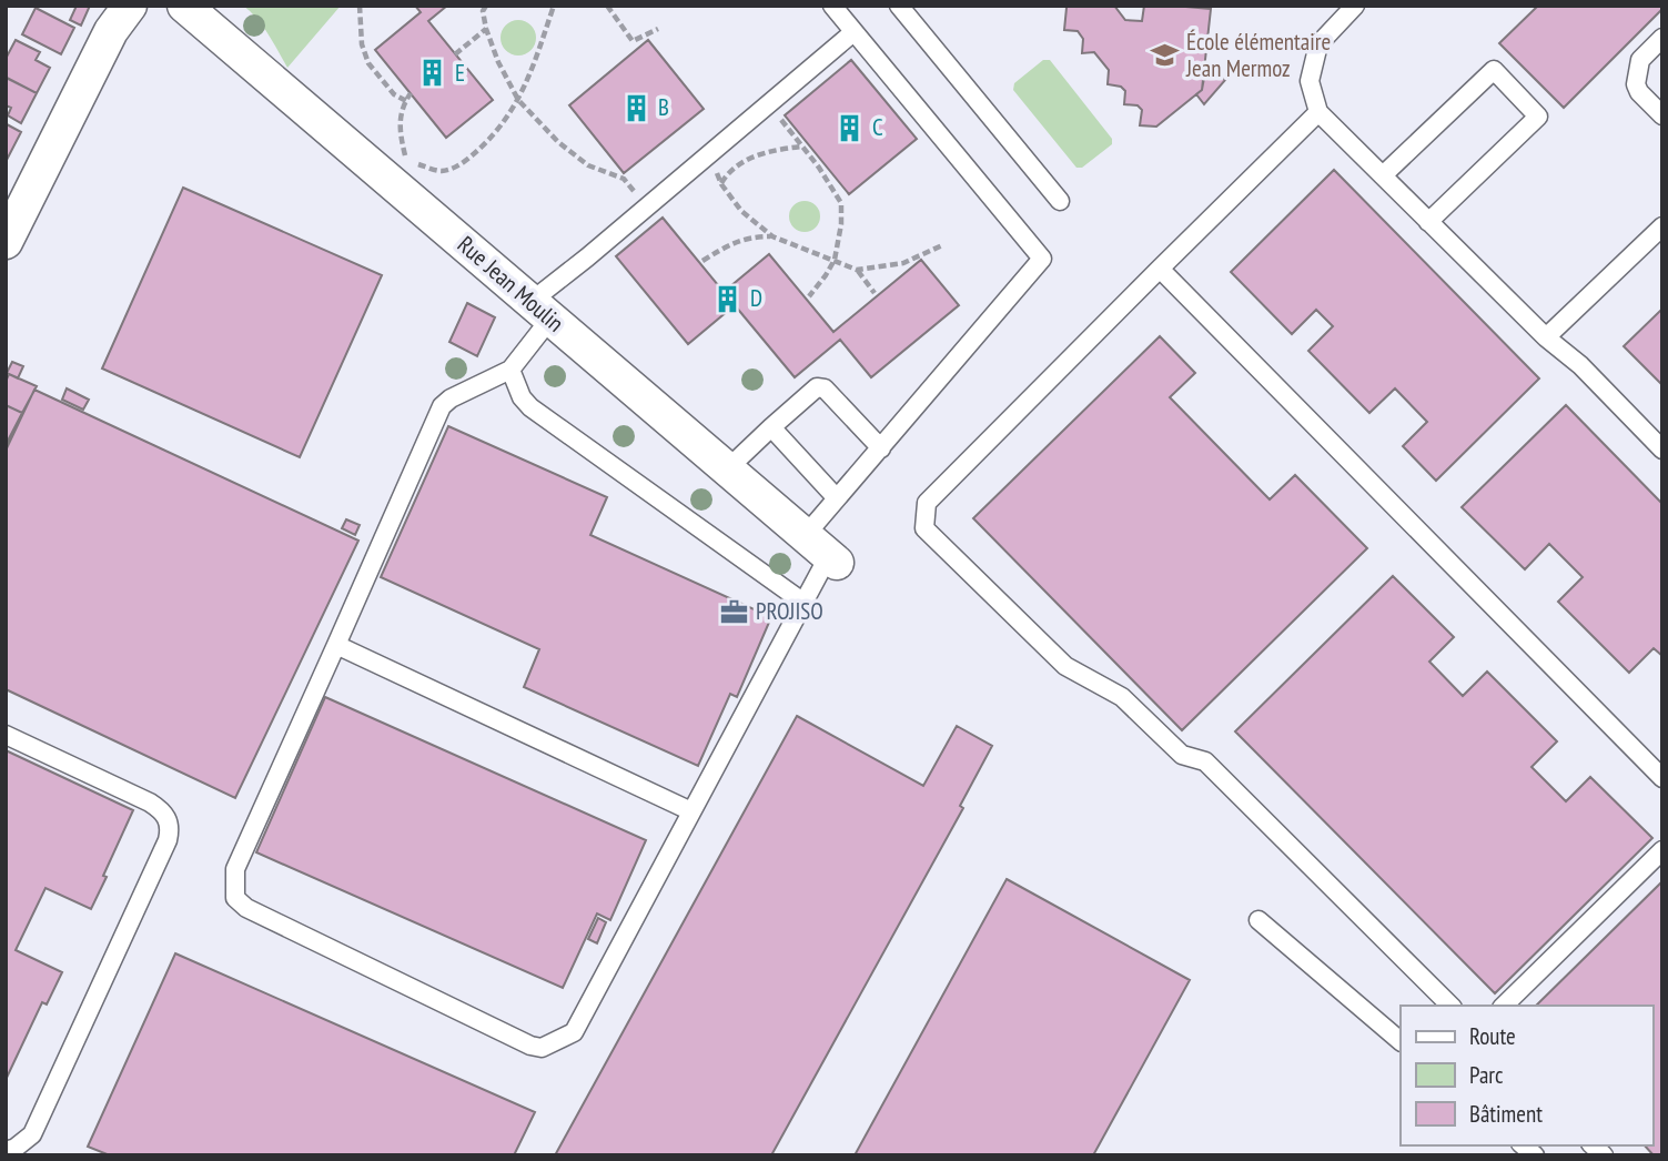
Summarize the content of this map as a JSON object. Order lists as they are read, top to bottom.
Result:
{
  "streets": {
    "street": ["Rue Jean Moulin"]
  },
  "places": {
    "school or university": ["École élémentaire Jean Mermoz"],
    "building": [
      "E",
      "B",
      "C",
      "D"
    ],
    "office": ["PROJISO"]
  },
  "legend": ["Route", "Parc", "Bâtiment"]
}
